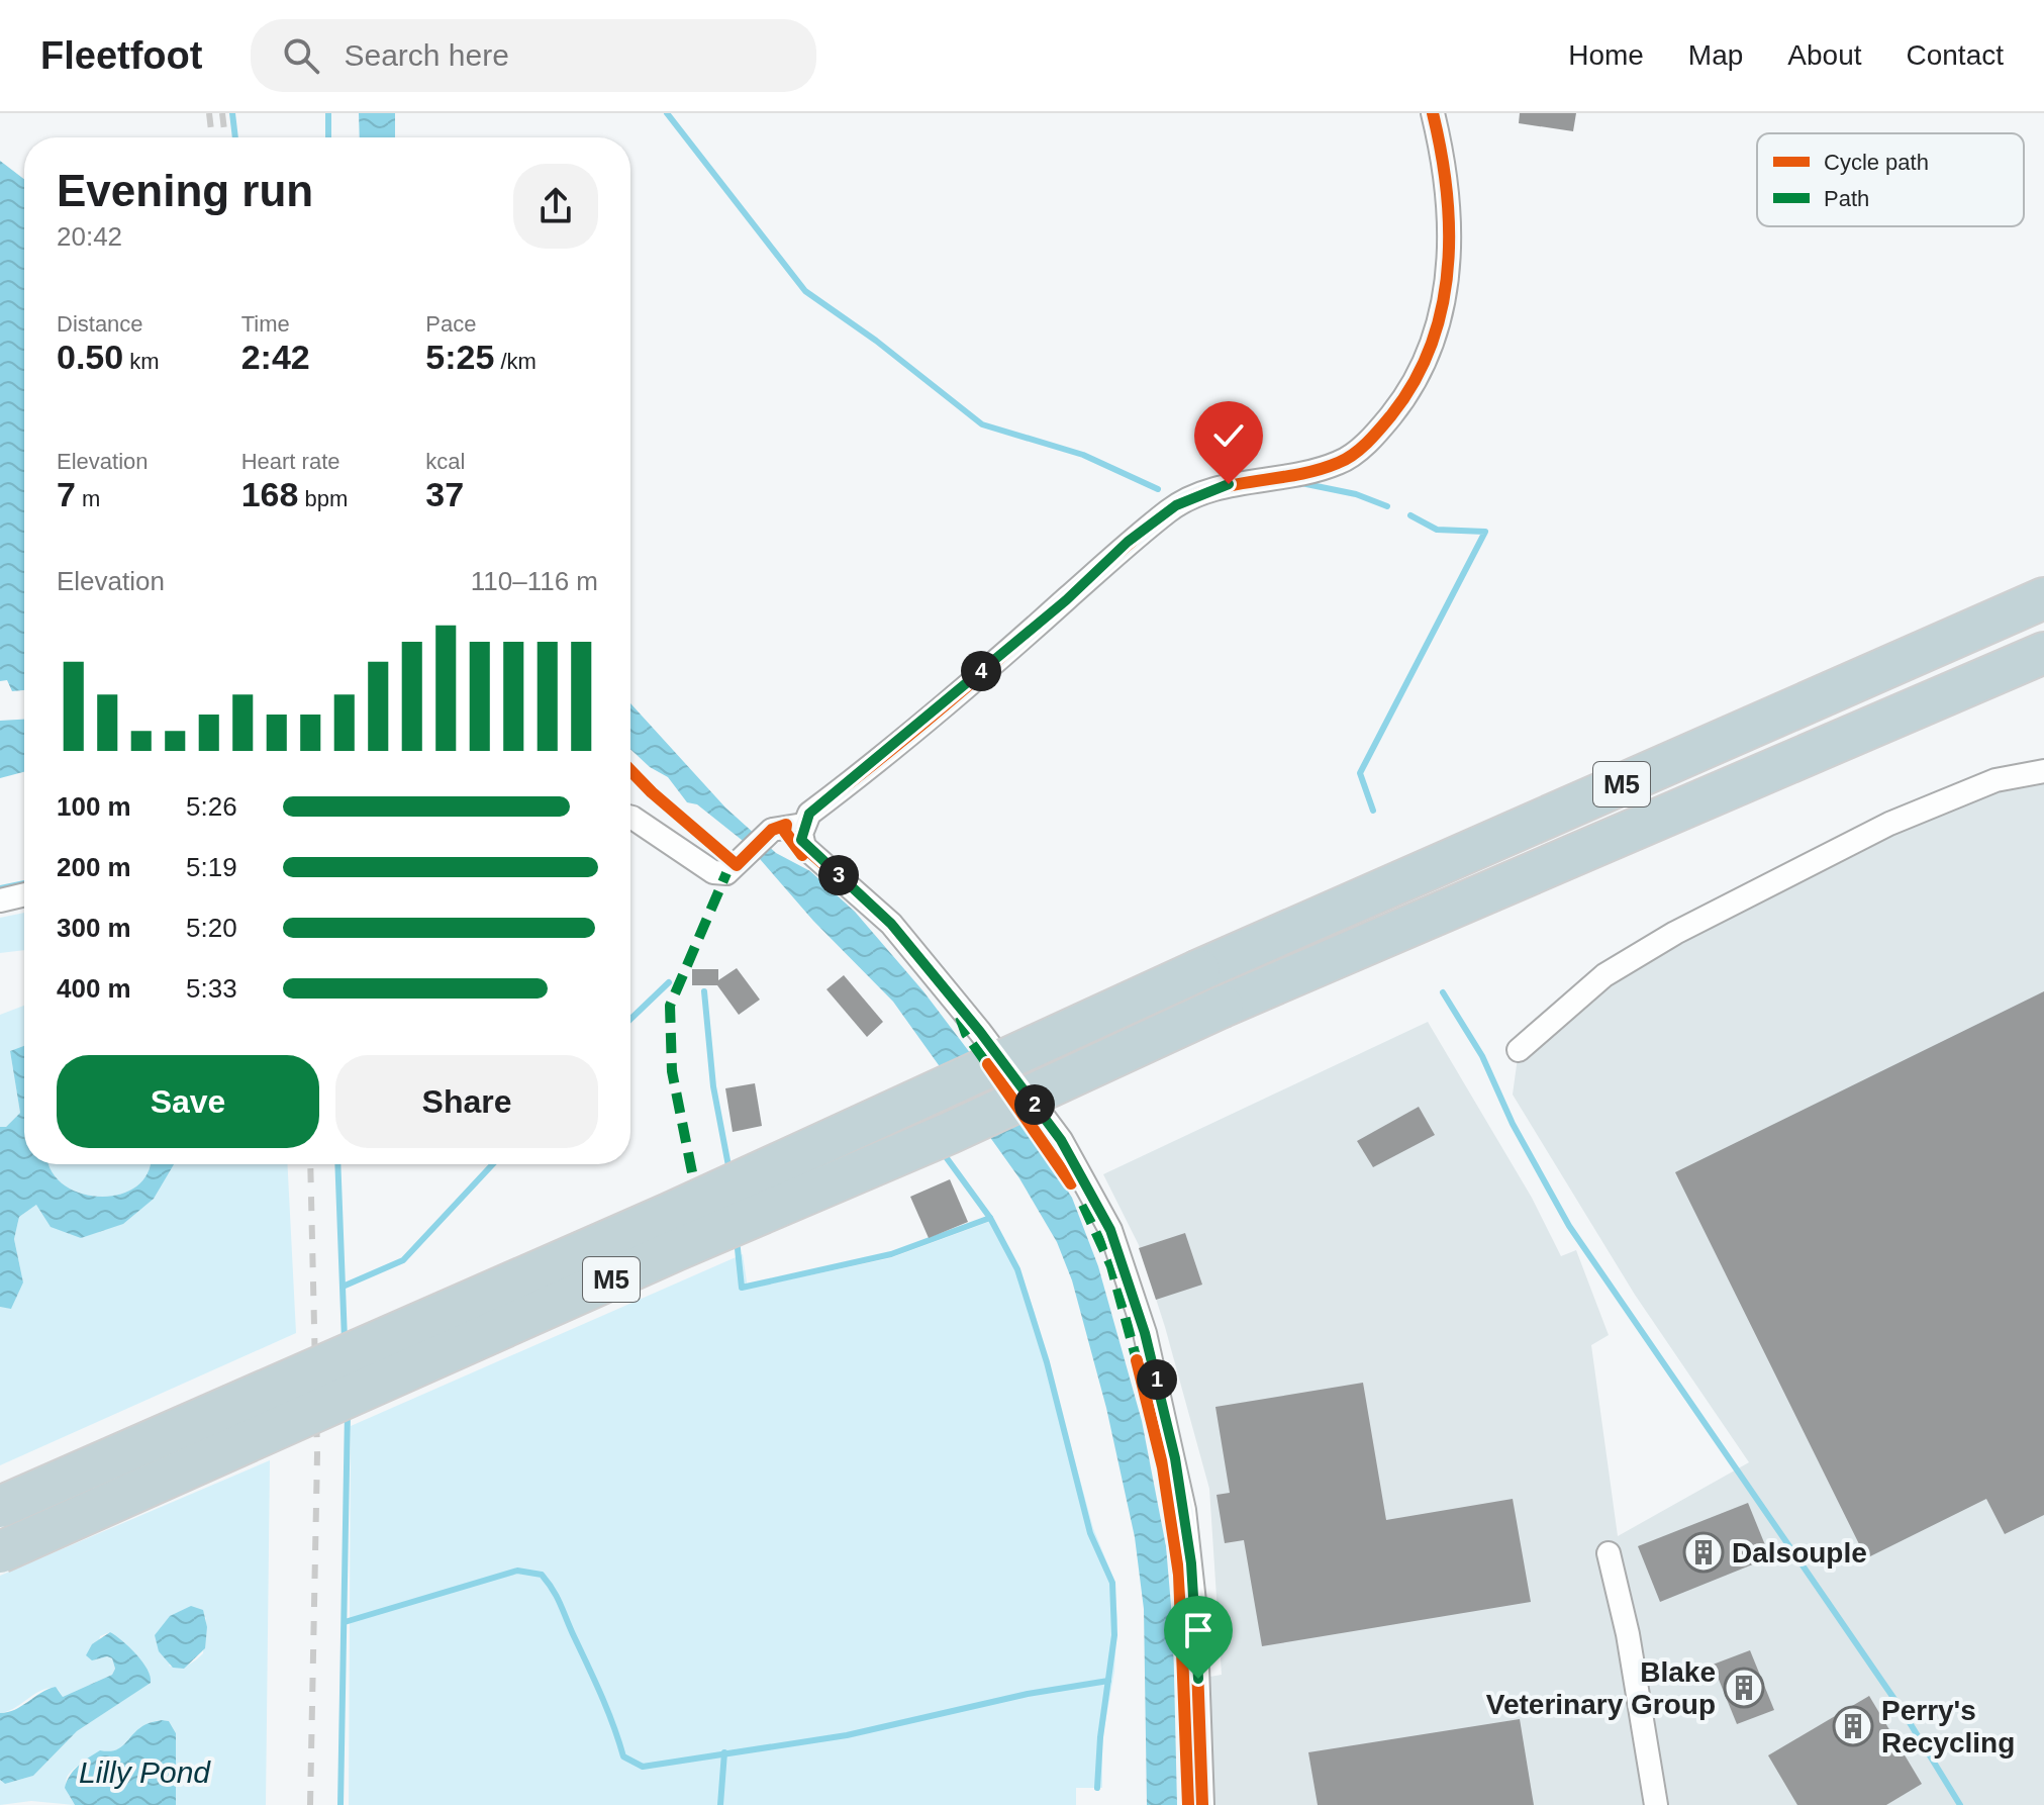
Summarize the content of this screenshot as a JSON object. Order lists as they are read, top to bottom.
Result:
{
  "streets": {
    "highway": ["M5"]
  },
  "water": ["Lilly Pond"],
  "places": {
    "building": ["Dalsouple", "Blake Veterinary Group", "Perry's Recycling"]
  },
  "legend": ["Cycle path", "Path"],
  "page": {
    "header": "Fleetfoot",
    "search": "Search here",
    "nav": [
      "Home",
      "Map",
      "About",
      "Contact"
    ],
    "heading": ["Evening run", "20:42"],
    "stats": [
      ["Distance", "0.50 km"],
      ["Time", "2:42"],
      ["Pace", "5:25 /km"],
      ["Elevation", "7 m"],
      ["Heart rate", "168 bpm"],
      ["kcal", "37"]
    ],
    "chart": ["Elevation", "110–116 m"],
    "pins": [
      "4",
      "3",
      "2",
      "1"
    ],
    "list": [
      {
        "name": "100 m",
        "note": "5:26"
      },
      {
        "name": "200 m",
        "note": "5:19"
      },
      {
        "name": "300 m",
        "note": "5:20"
      },
      {
        "name": "400 m",
        "note": "5:33"
      }
    ],
    "buttons": ["Save", "Share"]
  }
}
